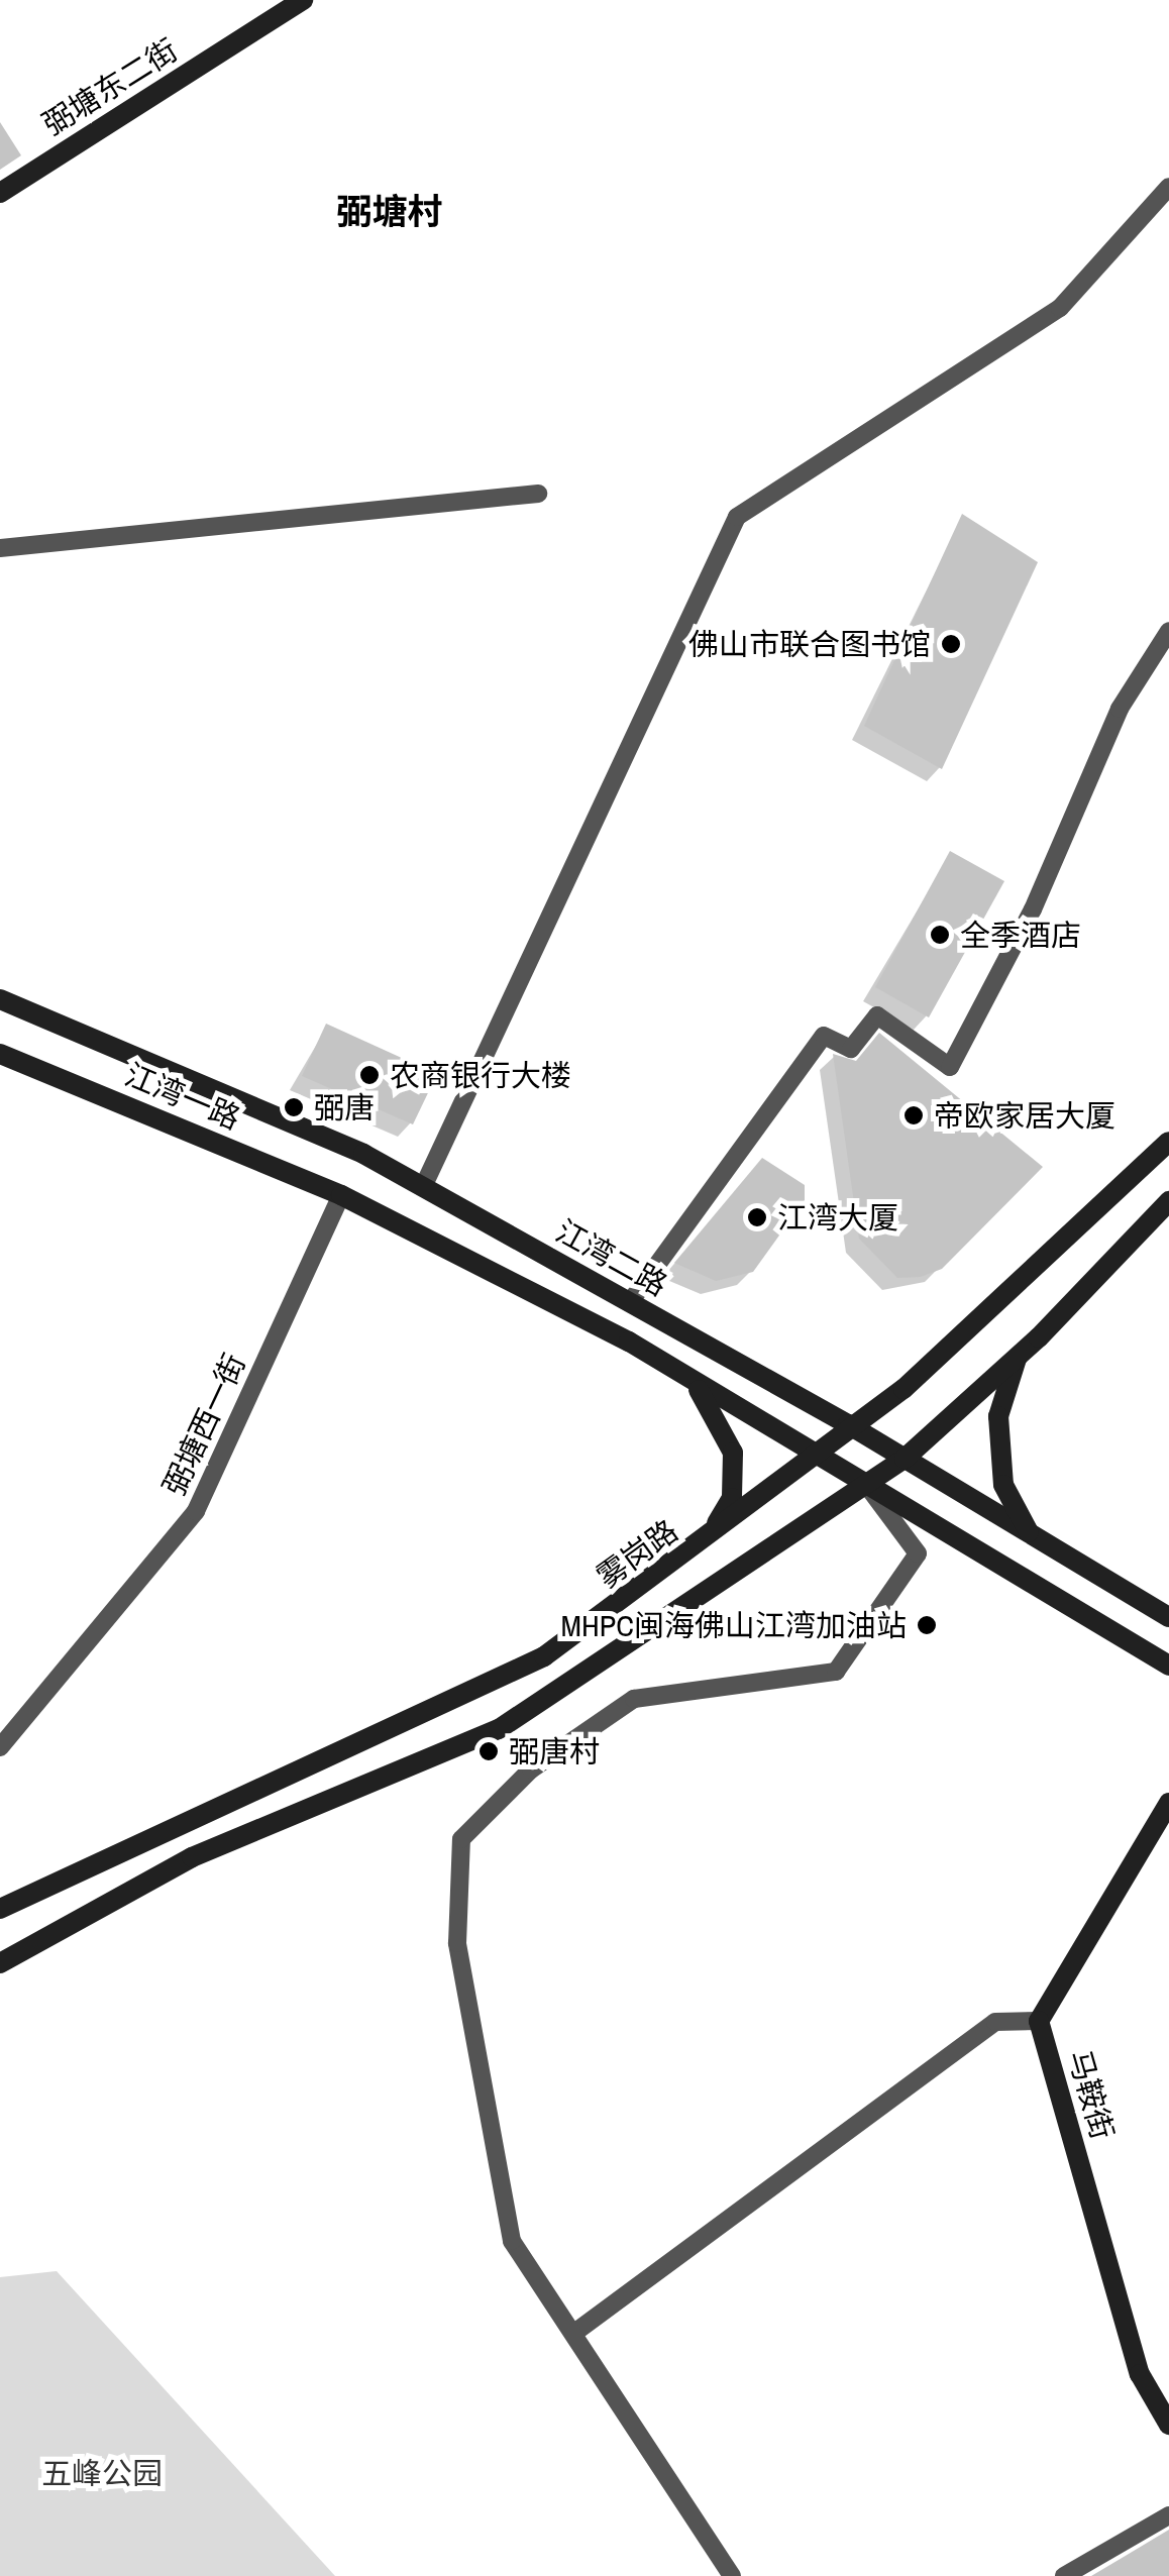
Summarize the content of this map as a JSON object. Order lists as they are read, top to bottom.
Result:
{
  "streets": {
    "main road": [
      "弼塘东二街",
      "江湾一路",
      "江湾二路",
      "雾岗路",
      "马鞍街"
    ],
    "street": ["弼塘西一街"]
  },
  "crossings": [
    ["江湾一路", "弼塘西一街"],
    ["江湾二路", "雾岗路"]
  ],
  "districts": ["弼塘村"],
  "parks": ["五峰公园"],
  "places": [
    "佛山市联合图书馆",
    "全季酒店",
    "农商银行大楼",
    "弼唐",
    "帝欧家居大厦",
    "江湾大厦",
    "MHPC闽海佛山江湾加油站",
    "弼唐村"
  ]
}
